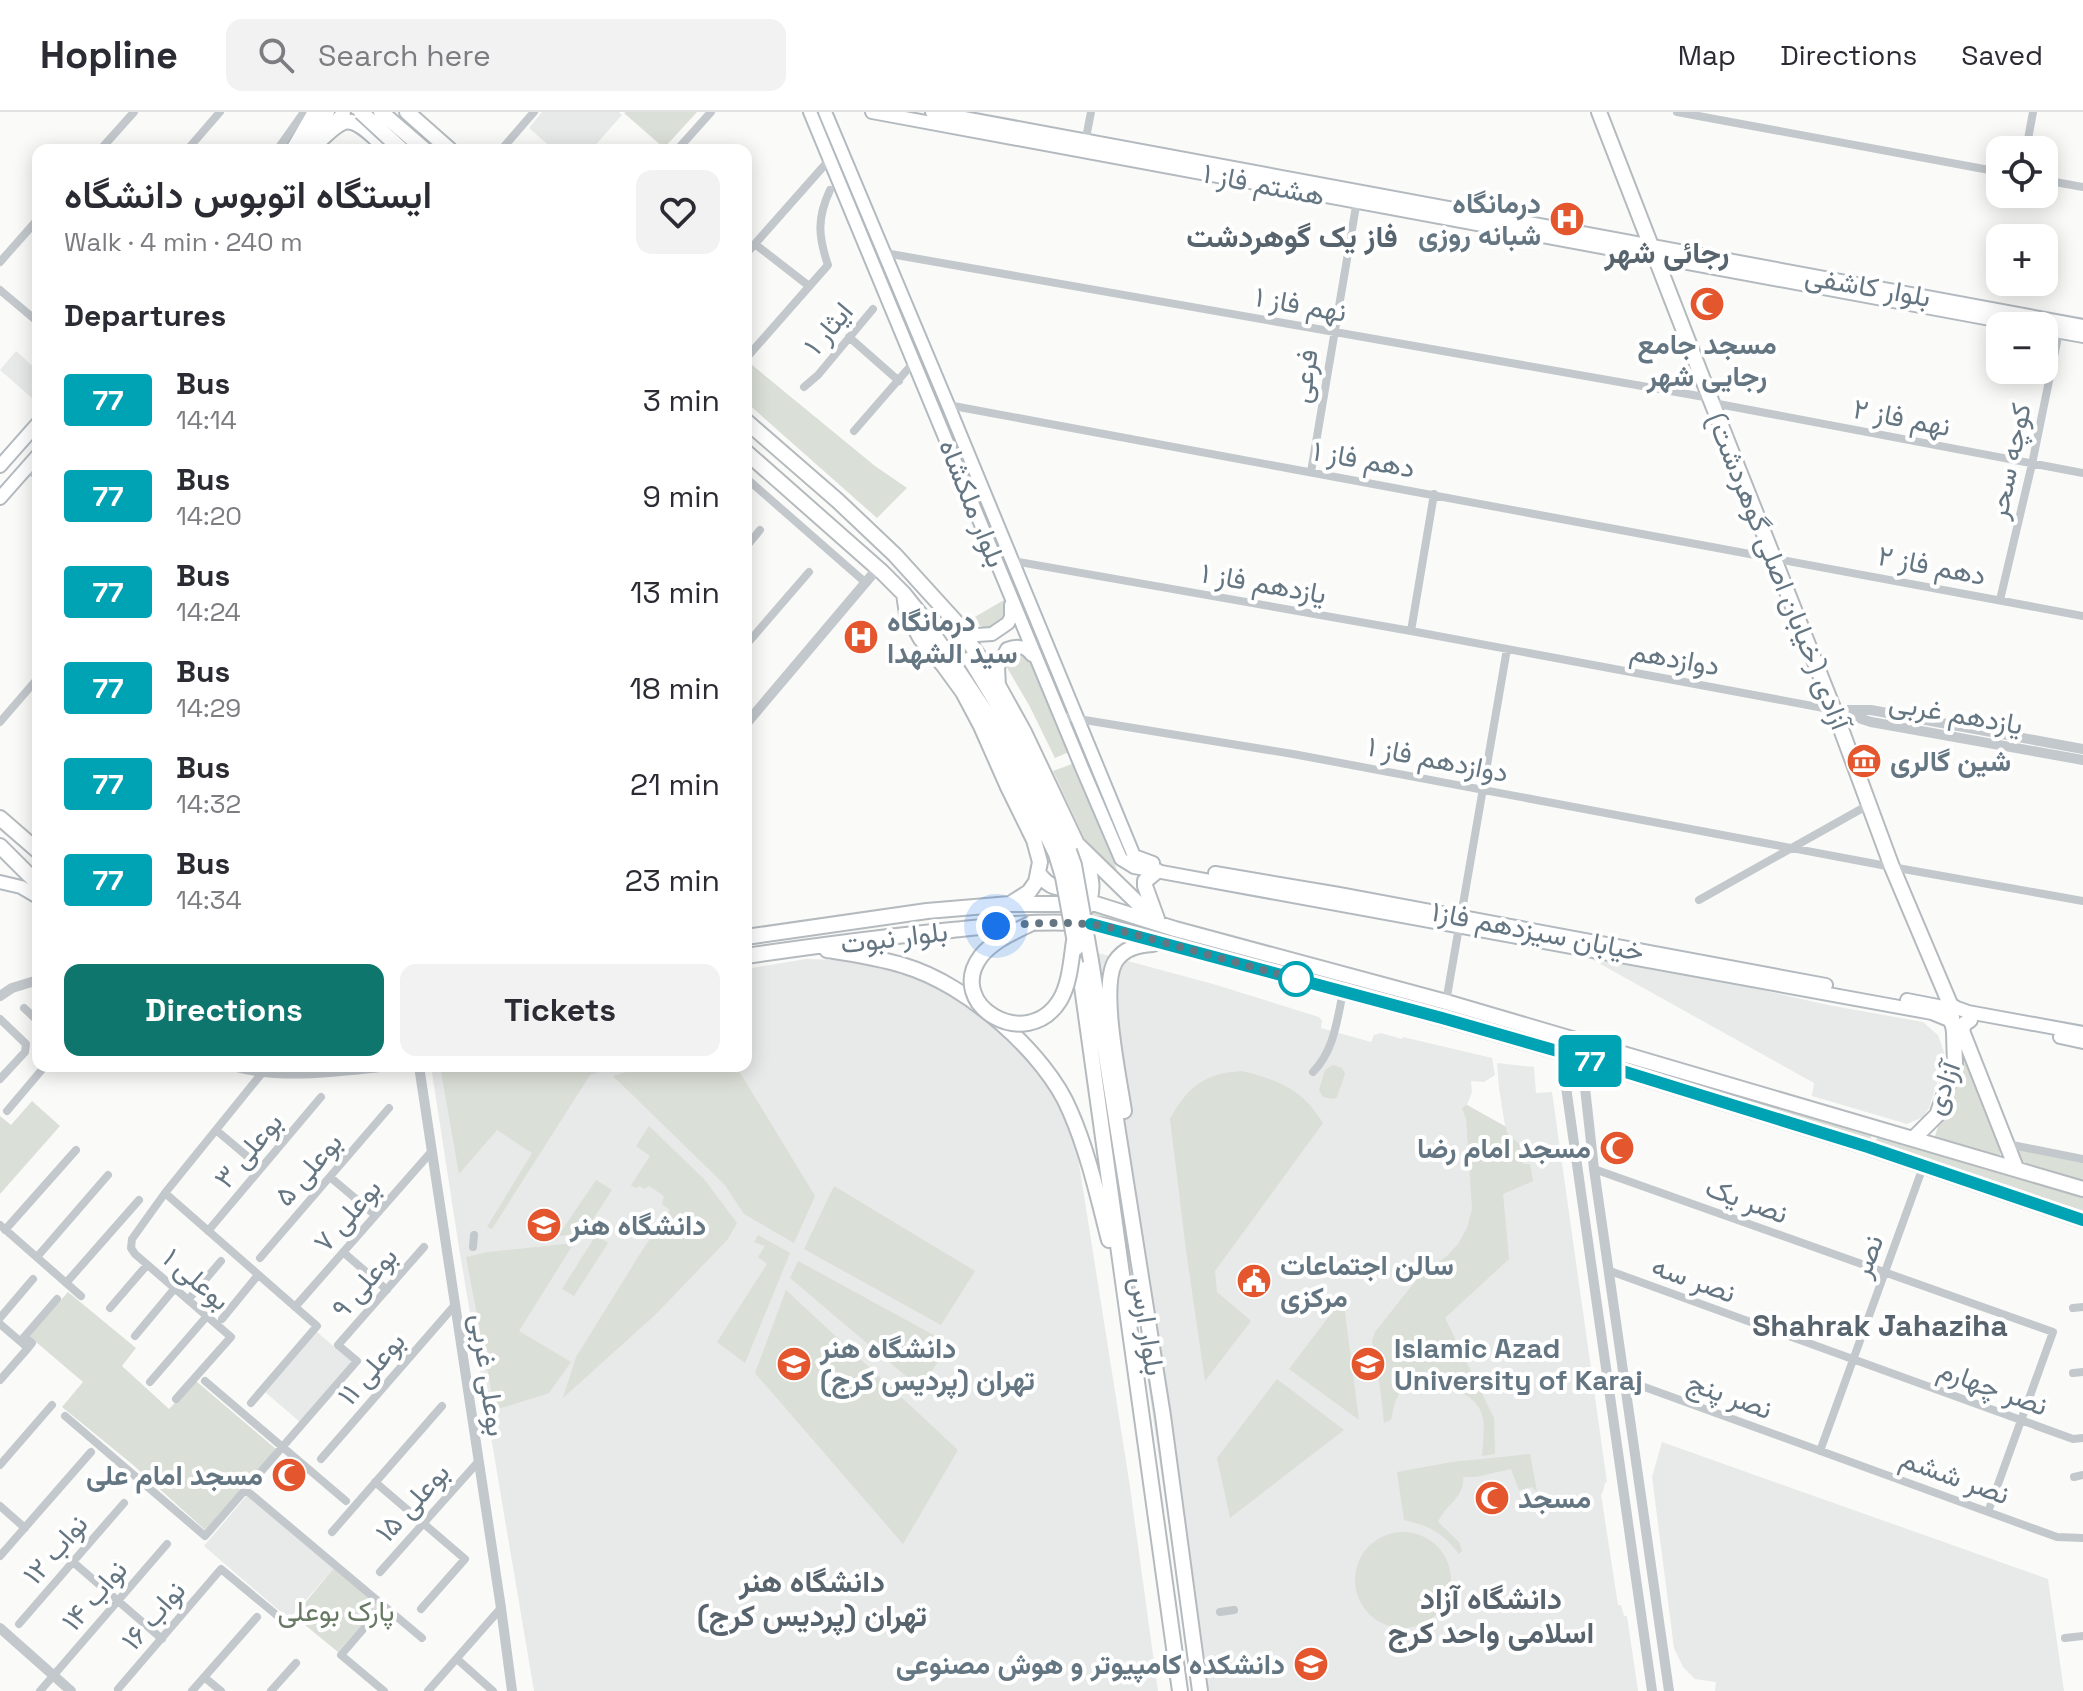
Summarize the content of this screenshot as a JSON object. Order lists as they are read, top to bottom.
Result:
{
  "streets": {
    "main road": [
      "هشتم فاز ۱",
      "بلوار کاشفی",
      "بلوار ملکشاه",
      "آزادی (خیابان اصلی گوهردشت)",
      "خیابان سیزدهم فاز۱",
      "بلوار نبوت",
      "آزادی",
      "بلوار ارس"
    ],
    "street": [
      "نهم فاز ۱",
      "ایثار ۱",
      "فرعی",
      "نهم فاز ۲",
      "دهم فاز ۱",
      "کوچه سحر",
      "دهم فاز ۲",
      "یازدهم فاز ۱",
      "دوازدهم",
      "یازدهم غربی",
      "دوازدهم فاز ۱",
      "بوعلی ۳",
      "بوعلی ۵",
      "نصر یک",
      "بوعلی ۷",
      "نصر",
      "بوعلی ۱",
      "نصر سه",
      "بوعلی ۹",
      "بوعلی ۱۱",
      "بوعلی غربی",
      "نصر چهارم",
      "نصر پنج",
      "نصر ششم",
      "بوعلی ۱۵",
      "نواب ۱۲",
      "نواب ۱۴",
      "نواب ۱۶"
    ]
  },
  "crossings": [
    ["هشتم فاز ۱", "بلوار کاشفی"],
    ["هشتم فاز ۱", "فرعی"],
    ["هشتم فاز ۱", "آزادی (خیابان اصلی گوهردشت)"],
    ["بلوار کاشفی", "آزادی (خیابان اصلی گوهردشت)"],
    ["نهم فاز ۱", "فرعی"],
    ["نهم فاز ۱", "نهم فاز ۲"],
    ["نهم فاز ۱", "بلوار ملکشاه"],
    ["نهم فاز ۱", "آزادی (خیابان اصلی گوهردشت)"],
    ["فرعی", "دهم فاز ۱"],
    ["نهم فاز ۲", "کوچه سحر"],
    ["نهم فاز ۲", "آزادی (خیابان اصلی گوهردشت)"],
    ["دهم فاز ۱", "بلوار ملکشاه"],
    ["دهم فاز ۱", "دهم فاز ۲"],
    ["دهم فاز ۱", "آزادی (خیابان اصلی گوهردشت)"],
    ["کوچه سحر", "دهم فاز ۲"],
    ["بلوار ملکشاه", "یازدهم فاز ۱"],
    ["بلوار ملکشاه", "دوازدهم فاز ۱"],
    ["بلوار ملکشاه", "خیابان سیزدهم فاز۱"],
    ["دهم فاز ۲", "آزادی (خیابان اصلی گوهردشت)"],
    ["آزادی (خیابان اصلی گوهردشت)", "دوازدهم"],
    ["آزادی (خیابان اصلی گوهردشت)", "یازدهم غربی"],
    ["آزادی (خیابان اصلی گوهردشت)", "دوازدهم فاز ۱"],
    ["آزادی (خیابان اصلی گوهردشت)", "خیابان سیزدهم فاز۱"],
    ["آزادی (خیابان اصلی گوهردشت)", "بلوار نبوت"],
    ["آزادی (خیابان اصلی گوهردشت)", "آزادی"],
    ["یازدهم فاز ۱", "دوازدهم"],
    ["دوازدهم", "یازدهم غربی"],
    ["خیابان سیزدهم فاز۱", "آزادی"],
    ["بلوار نبوت", "آزادی"],
    ["بلوار نبوت", "نصر"],
    ["نصر یک", "نصر"],
    ["نصر یک", "نصر چهارم"],
    ["بوعلی ۷", "بوعلی غربی"],
    ["نصر", "نصر سه"],
    ["نصر", "نصر چهارم"],
    ["نصر", "نصر پنج"],
    ["نصر", "نصر ششم"],
    ["نصر سه", "نصر چهارم"],
    ["بوعلی ۱۱", "بوعلی غربی"],
    ["بوعلی غربی", "بوعلی ۱۵"],
    ["نصر پنج", "نصر ششم"]
  ],
  "districts": [
    "فاز یک گوهردشت",
    "رجائی شهر",
    "Shahrak Jahaziha",
    "دانشگاه هنر تهران (پردیس کرج)",
    "دانشگاه آزاد اسلامی واحد کرج"
  ],
  "parks": ["پارک بوعلی"],
  "places": {
    "hospital": ["درمانگاه شبانه روزی", "درمانگاه سید الشهدا"],
    "mosque": [
      "مسجد جامع رجایی شهر",
      "مسجد امام رضا",
      "مسجد امام علی",
      "مسجد"
    ],
    "museum": ["شین گالری"],
    "school or university": [
      "دانشگاه هنر",
      "دانشگاه هنر تهران (پردیس کرج)",
      "Islamic Azad University of Karaj",
      "دانشکده کامپیوتر و هوش مصنوعی"
    ],
    "public building": ["سالن اجتماعات مرکزی"]
  },
  "lines": ["bus line 77"],
  "page": {
    "header": "Hopline",
    "search": "Search here",
    "nav": ["Map", "Directions", "Saved"],
    "on_map": "77",
    "map_buttons": ["+", "−"],
    "heading": [
      ["ایستگاه اتوبوس دانشگاه", "Walk · 4 min · 240 m"],
      "Departures"
    ],
    "list": [
      {
        "mark": "77",
        "name": "Bus",
        "note": "14:14",
        "value": "3 min"
      },
      {
        "mark": "77",
        "name": "Bus",
        "note": "14:20",
        "value": "9 min"
      },
      {
        "mark": "77",
        "name": "Bus",
        "note": "14:24",
        "value": "13 min"
      },
      {
        "mark": "77",
        "name": "Bus",
        "note": "14:29",
        "value": "18 min"
      },
      {
        "mark": "77",
        "name": "Bus",
        "note": "14:32",
        "value": "21 min"
      },
      {
        "mark": "77",
        "name": "Bus",
        "note": "14:34",
        "value": "23 min"
      }
    ],
    "buttons": ["Directions", "Tickets"]
  }
}
